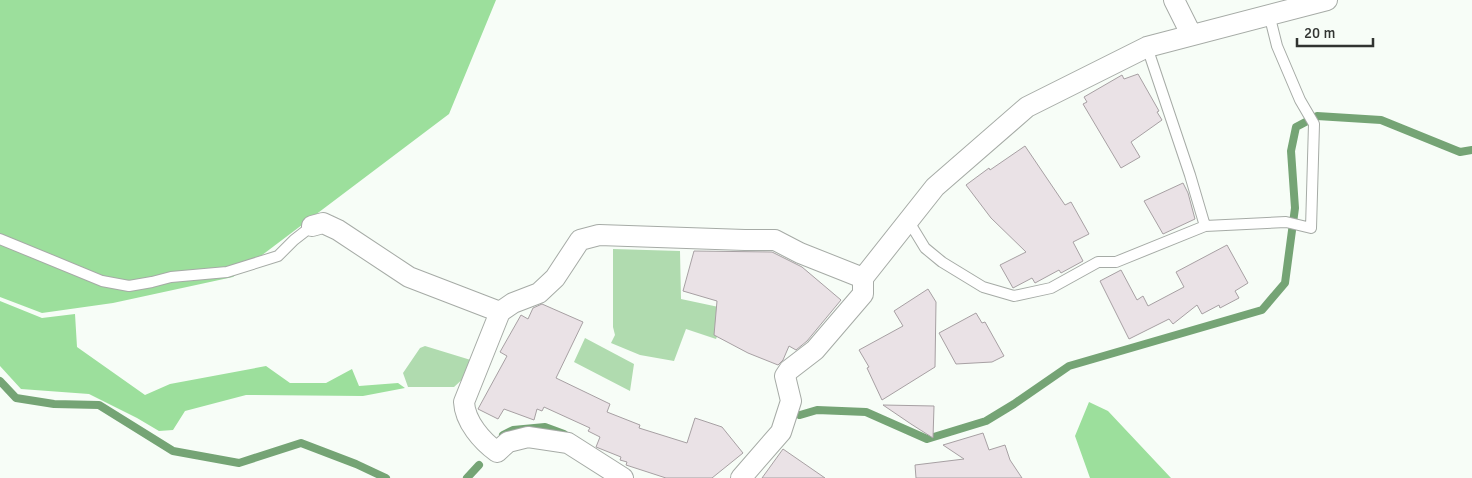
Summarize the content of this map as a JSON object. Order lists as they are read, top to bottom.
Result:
{
  "scale_bar": "20 m"
}
